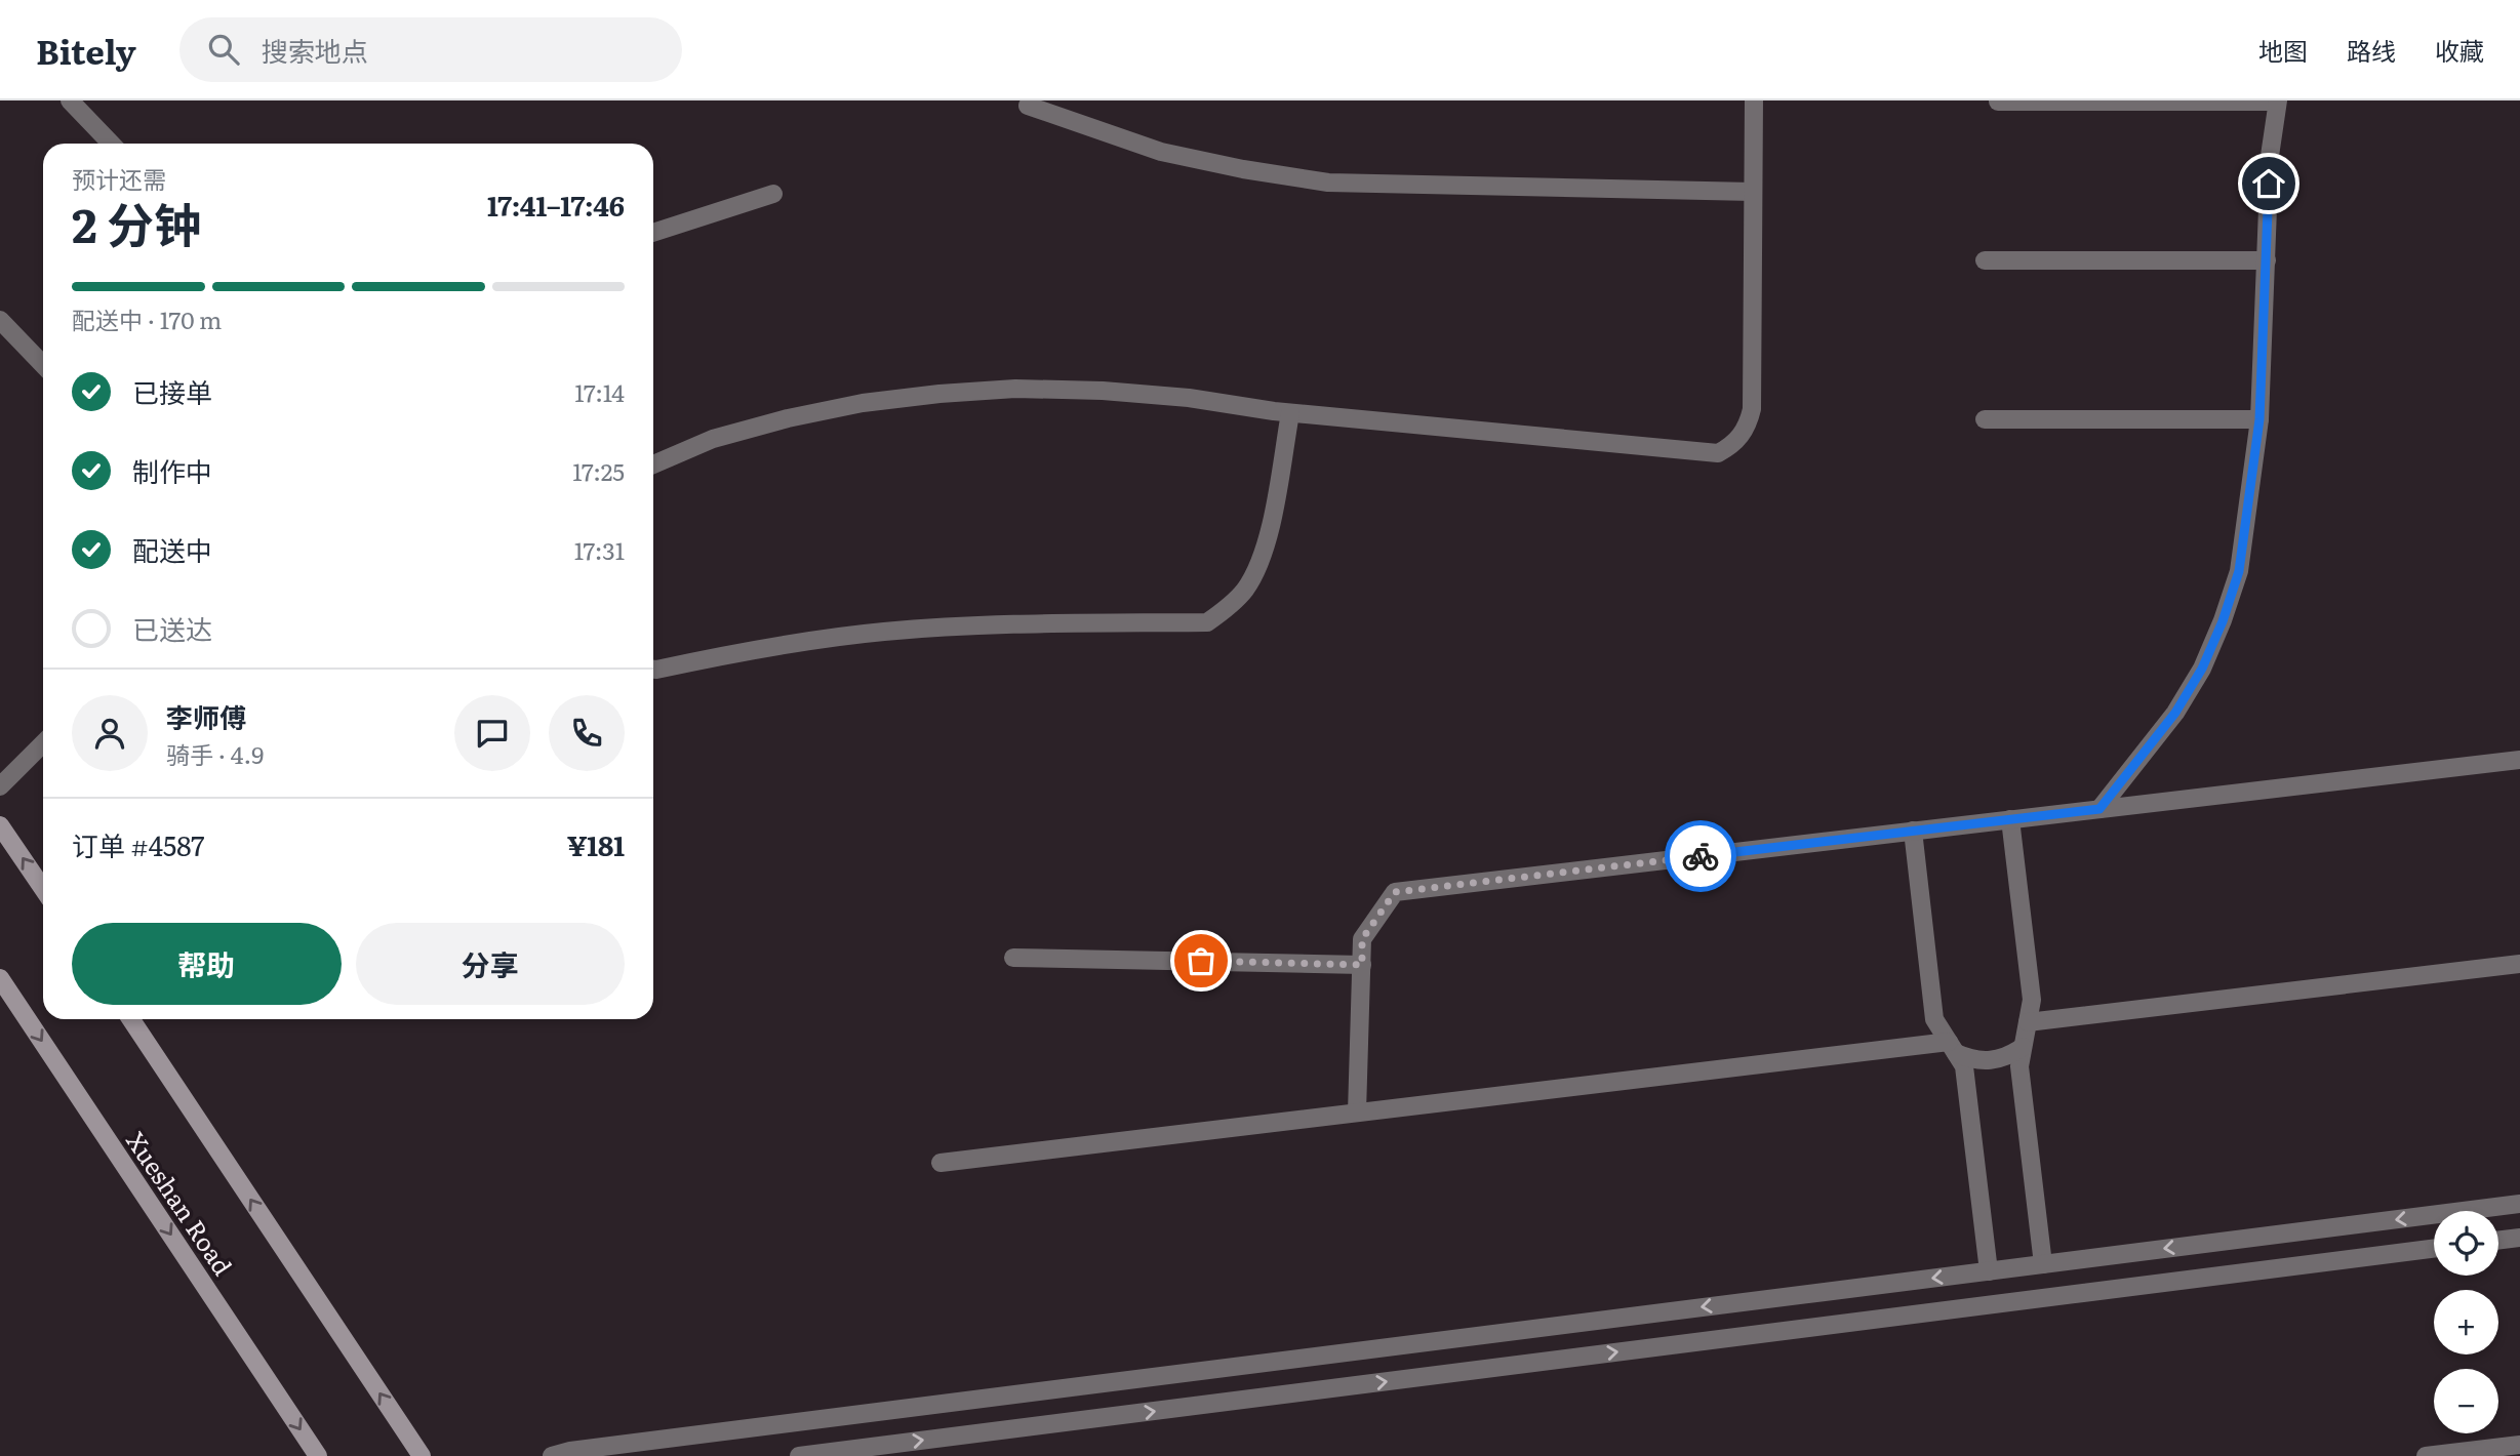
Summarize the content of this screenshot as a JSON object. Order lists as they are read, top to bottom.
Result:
{
  "streets": {
    "main road": ["Xueshan Road"]
  },
  "page": {
    "header": "Bitely",
    "search": "搜索地点",
    "nav": ["地图", "路线", "收藏"],
    "heading": ["2 分钟", "预计还需", "17:41–17:46"],
    "panel": [
      "李师傅",
      "骑手 · 4.9",
      "订单 #4587",
      "¥181"
    ],
    "bar": "配送中 · 170 m",
    "list": [
      ["已接单", "17:14"],
      ["制作中", "17:25"],
      ["配送中", "17:31"],
      "已送达"
    ],
    "buttons": ["帮助", "分享"],
    "map_buttons": ["+", "−"]
  }
}
